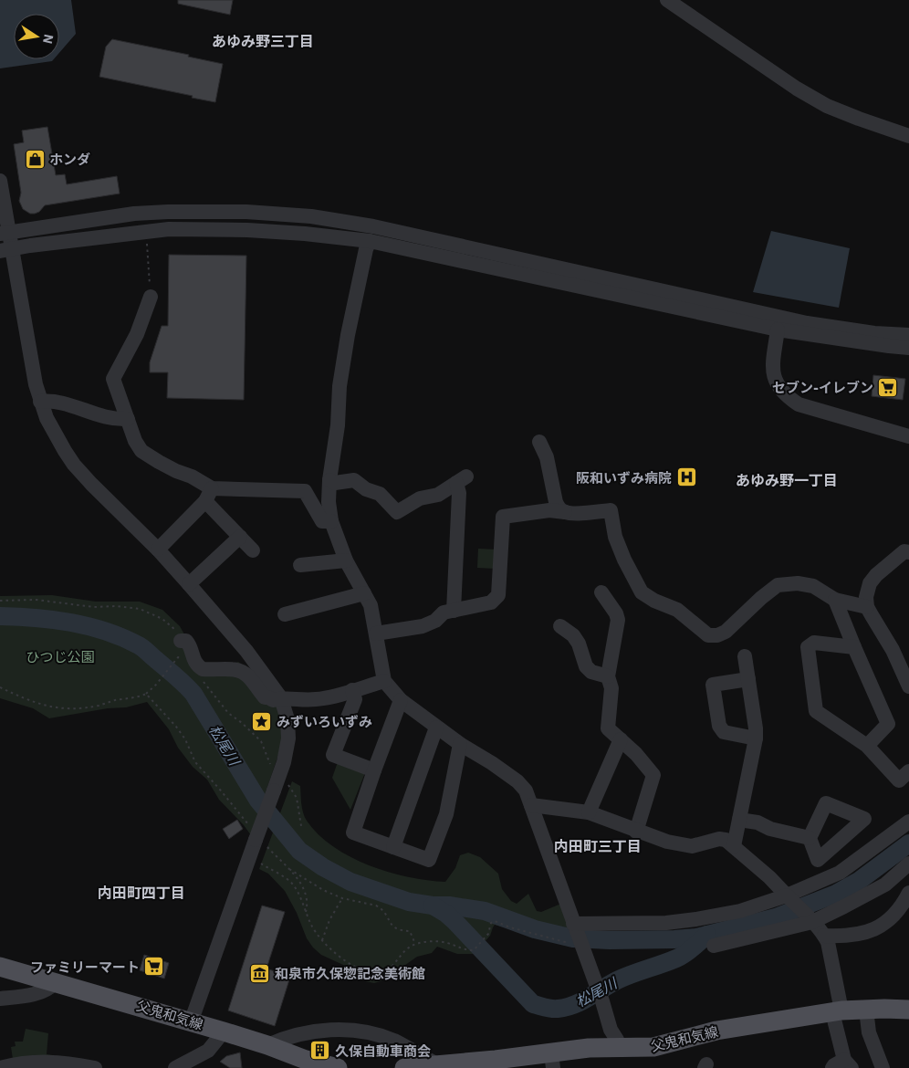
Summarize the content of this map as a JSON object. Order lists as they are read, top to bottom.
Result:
{
  "streets": {
    "main road": ["父鬼和気線"]
  },
  "districts": [
    "あゆみ野三丁目",
    "あゆみ野一丁目",
    "内田町三丁目",
    "内田町四丁目"
  ],
  "water": ["松尾川"],
  "parks": ["ひつじ公園"],
  "places": {
    "shop": ["ホンダ"],
    "supermarket": ["セブン-イレブン", "ファミリーマート"],
    "hospital": ["阪和いずみ病院"],
    "place": ["みずいろいずみ"],
    "museum": ["和泉市久保惣記念美術館"],
    "building": ["久保自動車商会"]
  },
  "north": "right"
}
